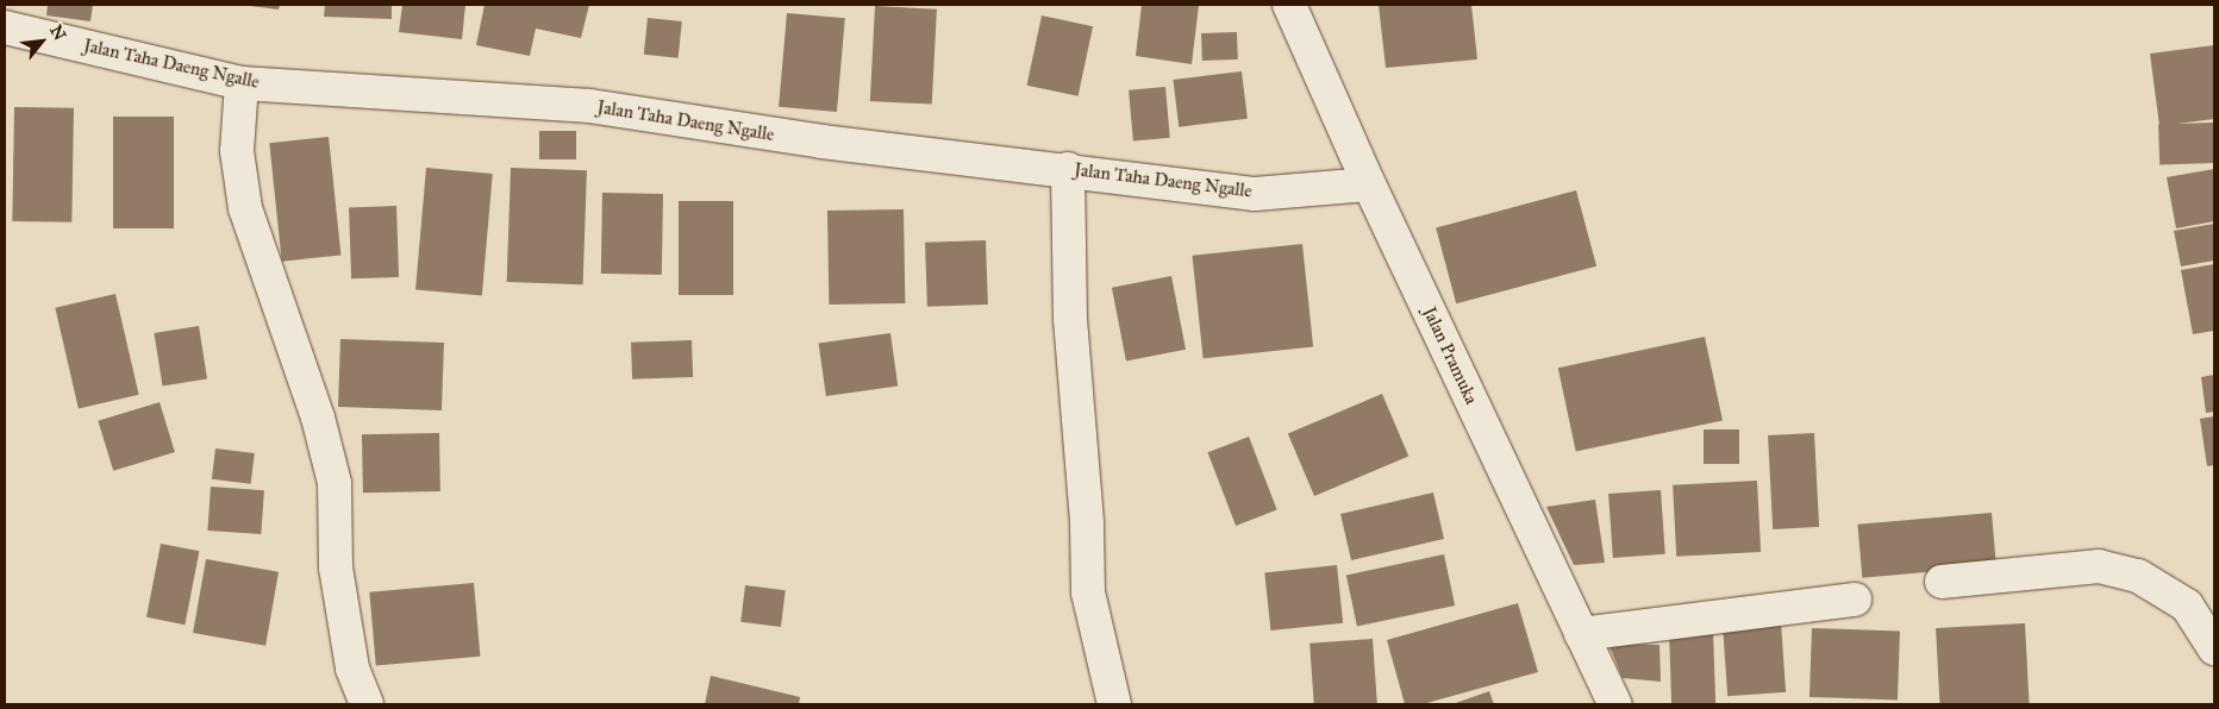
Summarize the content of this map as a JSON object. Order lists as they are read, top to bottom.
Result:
{
  "streets": {
    "street": ["Jalan Taha Daeng Ngalle", "Jalan Pramuka"]
  },
  "crossings": [
    ["Jalan Taha Daeng Ngalle", "Jalan Pramuka"]
  ],
  "north": "top right"
}
